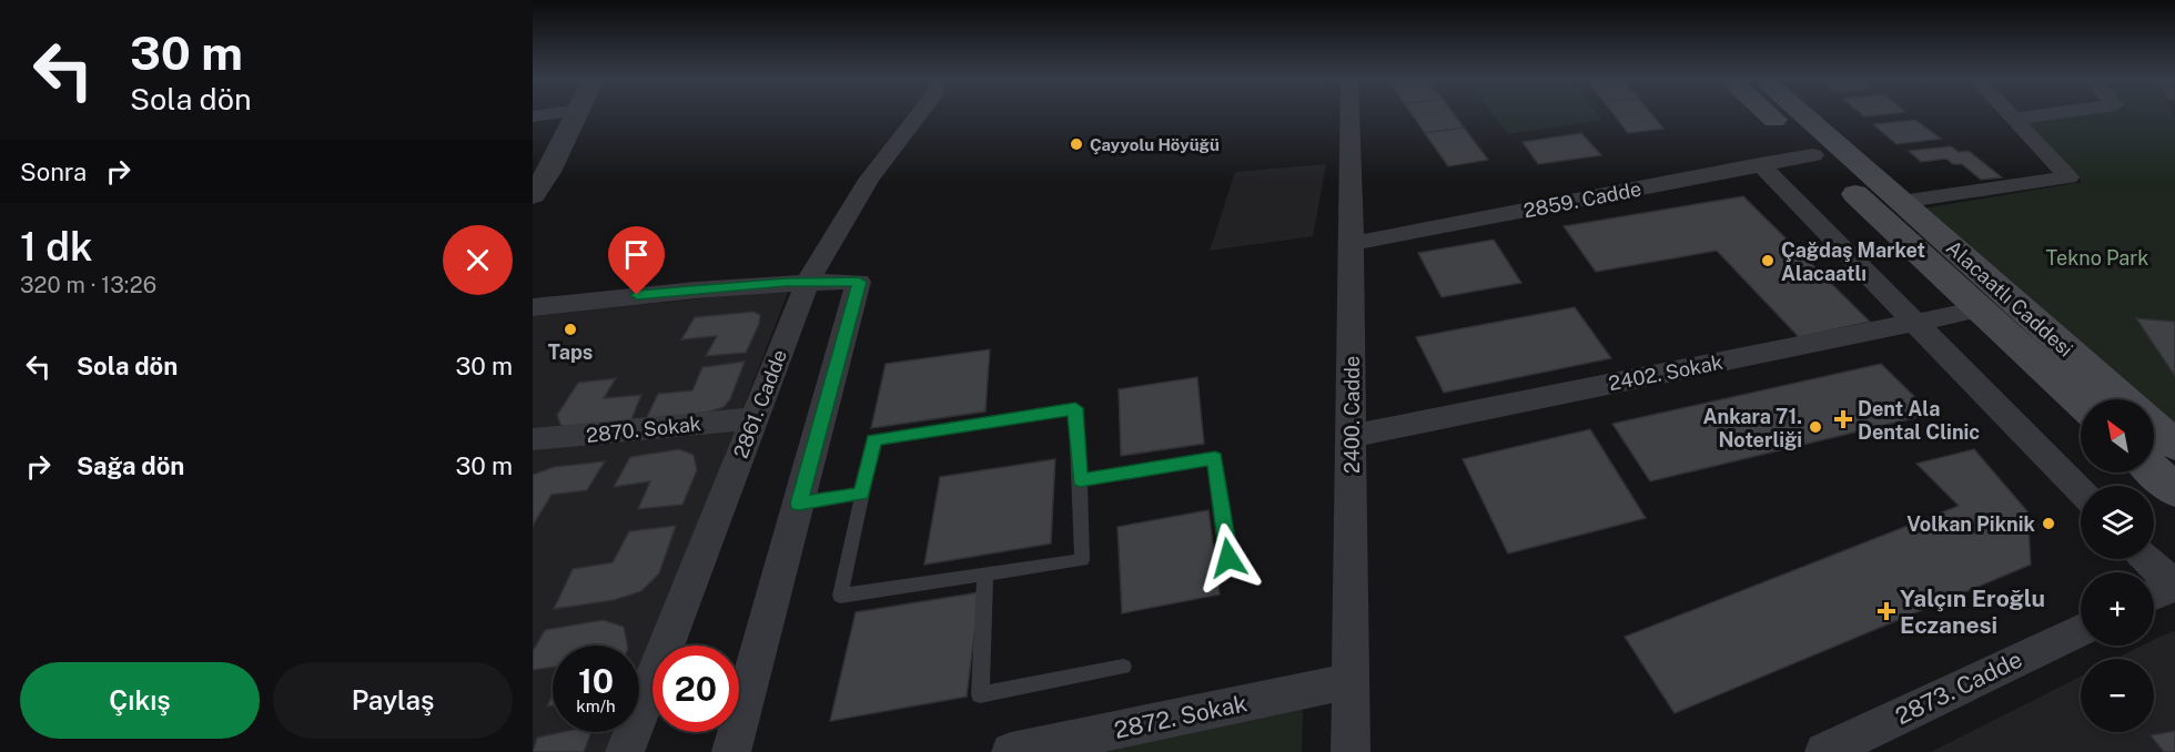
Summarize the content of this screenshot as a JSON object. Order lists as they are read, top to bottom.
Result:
{
  "streets": {
    "main road": ["Alacaatlı Caddesi"],
    "street": [
      "2859. Cadde",
      "2402. Sokak",
      "2861. Cadde",
      "2400. Cadde",
      "2870. Sokak",
      "2873. Cadde",
      "2872. Sokak"
    ]
  },
  "crossings": [
    ["2859. Cadde", "Alacaatlı Caddesi"],
    ["2859. Cadde", "2400. Cadde"],
    ["Alacaatlı Caddesi", "2402. Sokak"],
    ["2402. Sokak", "2400. Cadde"],
    ["2861. Cadde", "2870. Sokak"],
    ["2400. Cadde", "2872. Sokak"]
  ],
  "parks": ["Tekno Park"],
  "places": {
    "other": [
      "Çayyolu Höyüğü",
      "Çağdaş Market Alacaatlı",
      "Taps",
      "Ankara 71. Noterliği",
      "Volkan Piknik"
    ],
    "health": ["Dent Ala Dental Clinic", "Yalçın Eroğlu Eczanesi"]
  },
  "north": "top left",
  "page": {
    "turn": ["30 m", "Sola dön"],
    "then": "Sonra",
    "heading": ["1 dk", "320 m · 13:26"],
    "list": [
      {
        "name": "Sola dön",
        "value": "30 m"
      },
      {
        "name": "Sağa dön",
        "value": "30 m"
      }
    ],
    "map_buttons": ["+", "−"],
    "speed": "10 km/h",
    "limit": "20",
    "buttons": ["Çıkış", "Paylaş"]
  }
}
